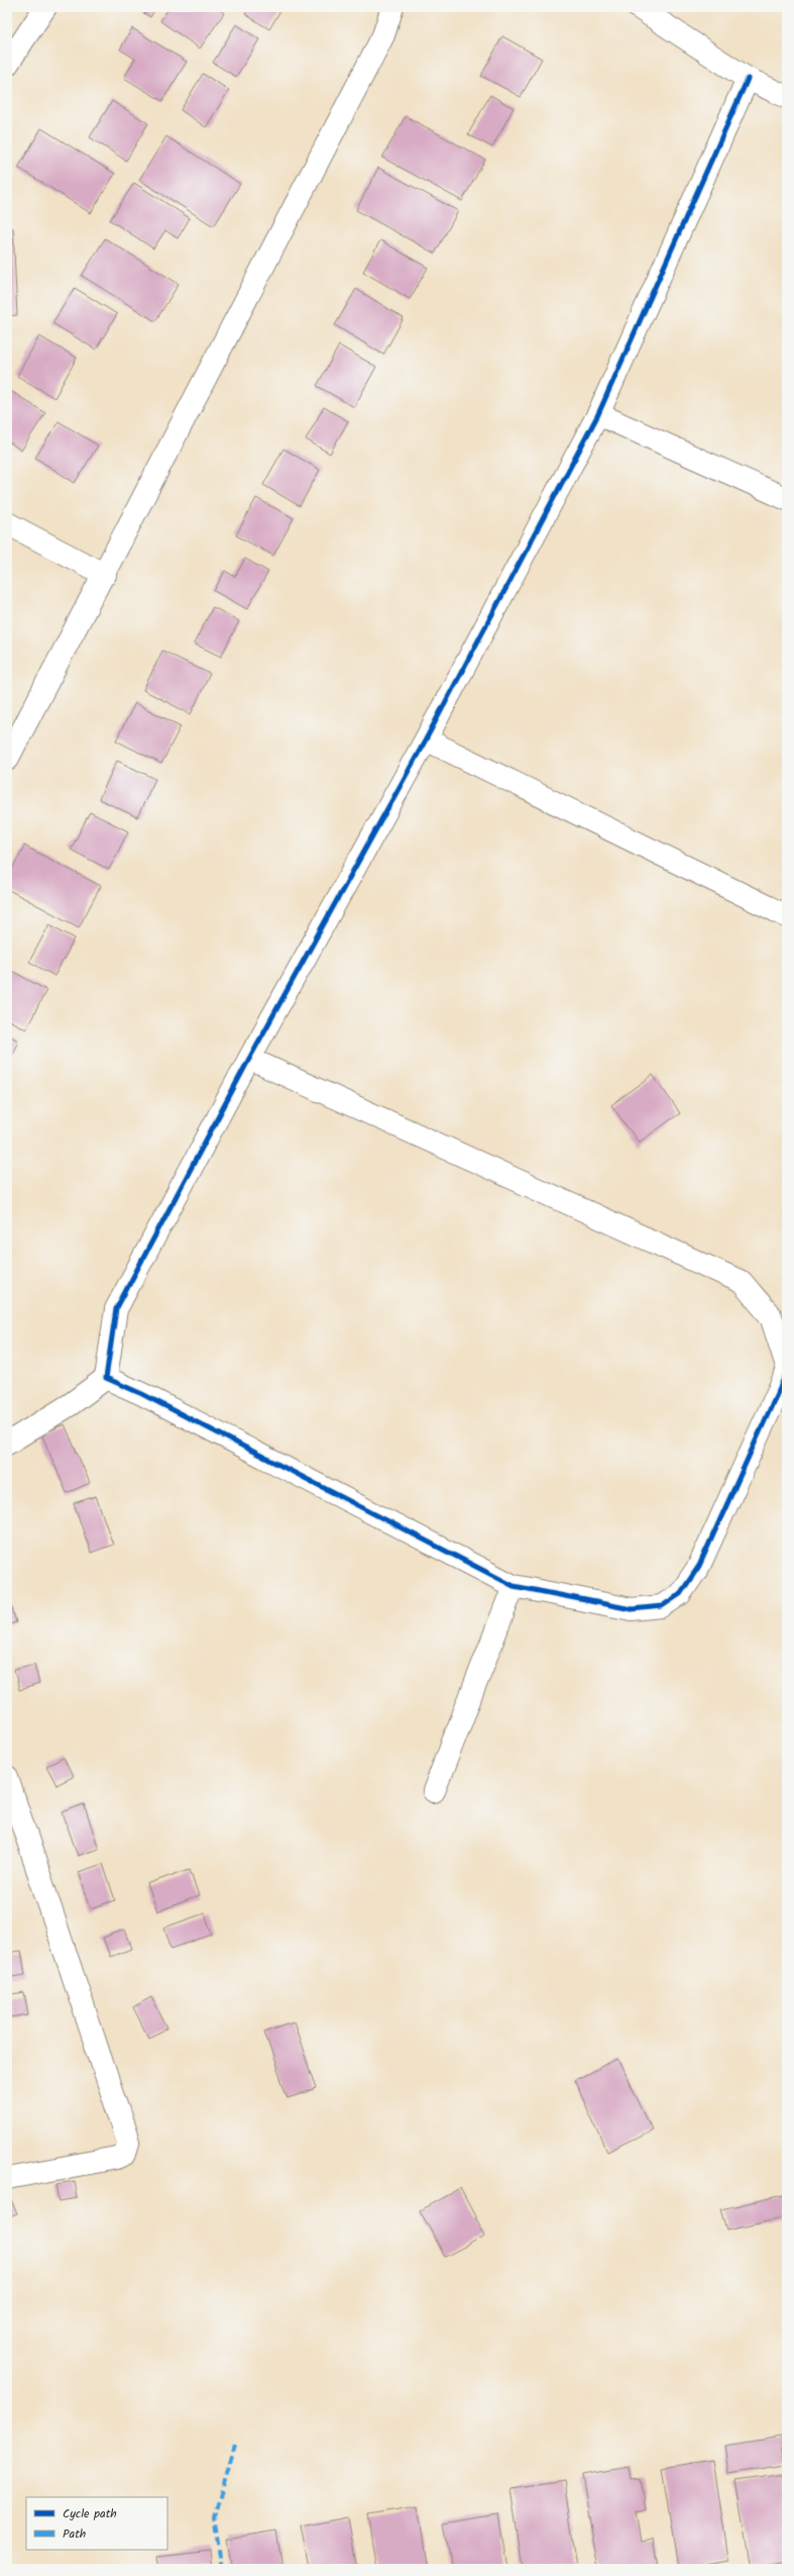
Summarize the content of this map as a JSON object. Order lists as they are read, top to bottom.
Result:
{
  "legend": ["Cycle path", "Path"]
}
